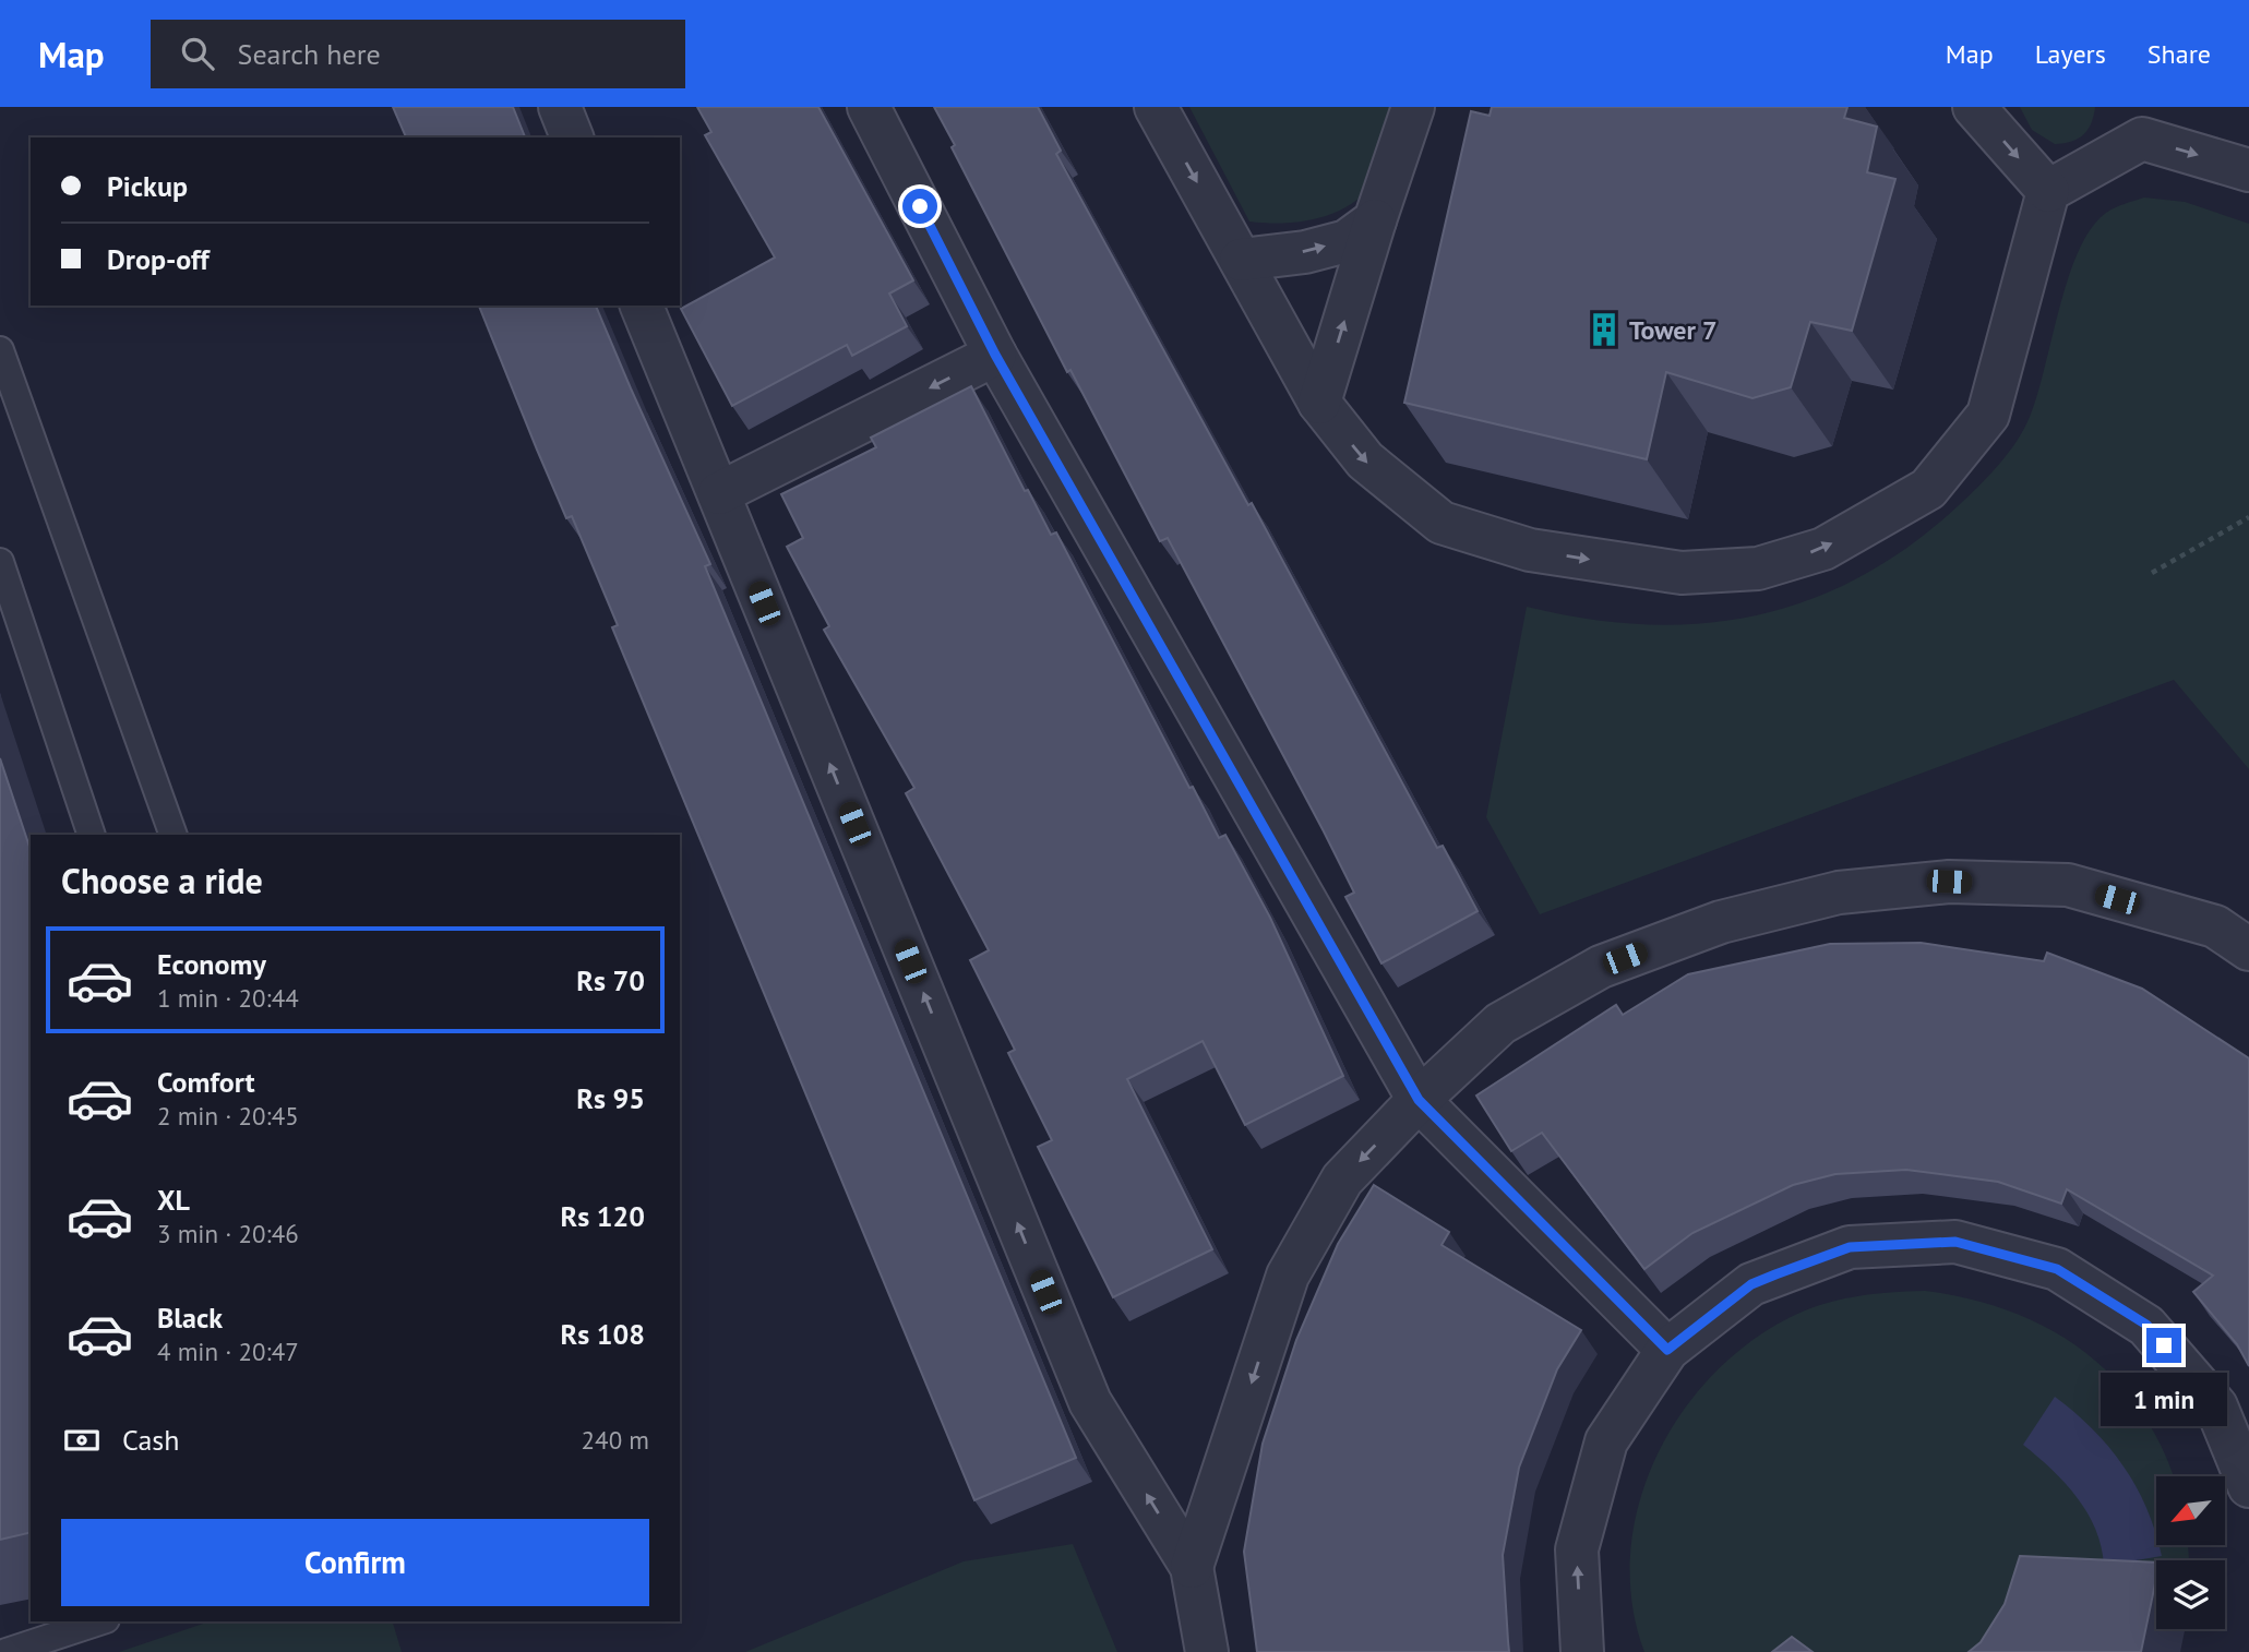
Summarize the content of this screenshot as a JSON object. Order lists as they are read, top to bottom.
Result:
{
  "places": {
    "building": ["Tower 7"]
  },
  "north": "bottom left",
  "page": {
    "header": "Map",
    "search": "Search here",
    "nav": ["Map", "Layers", "Share"],
    "banner": ["Pickup", "Drop-off"],
    "heading": "Choose a ride",
    "list": [
      {
        "name": "Economy",
        "note": "1 min · 20:44",
        "value": "Rs 70"
      },
      {
        "name": "Comfort",
        "note": "2 min · 20:45",
        "value": "Rs 95"
      },
      {
        "name": "XL",
        "note": "3 min · 20:46",
        "value": "Rs 120"
      },
      {
        "name": "Black",
        "note": "4 min · 20:47",
        "value": "Rs 108"
      }
    ],
    "bubble": "1 min",
    "pay": ["Cash", "240 m"],
    "buttons": "Confirm"
  }
}
